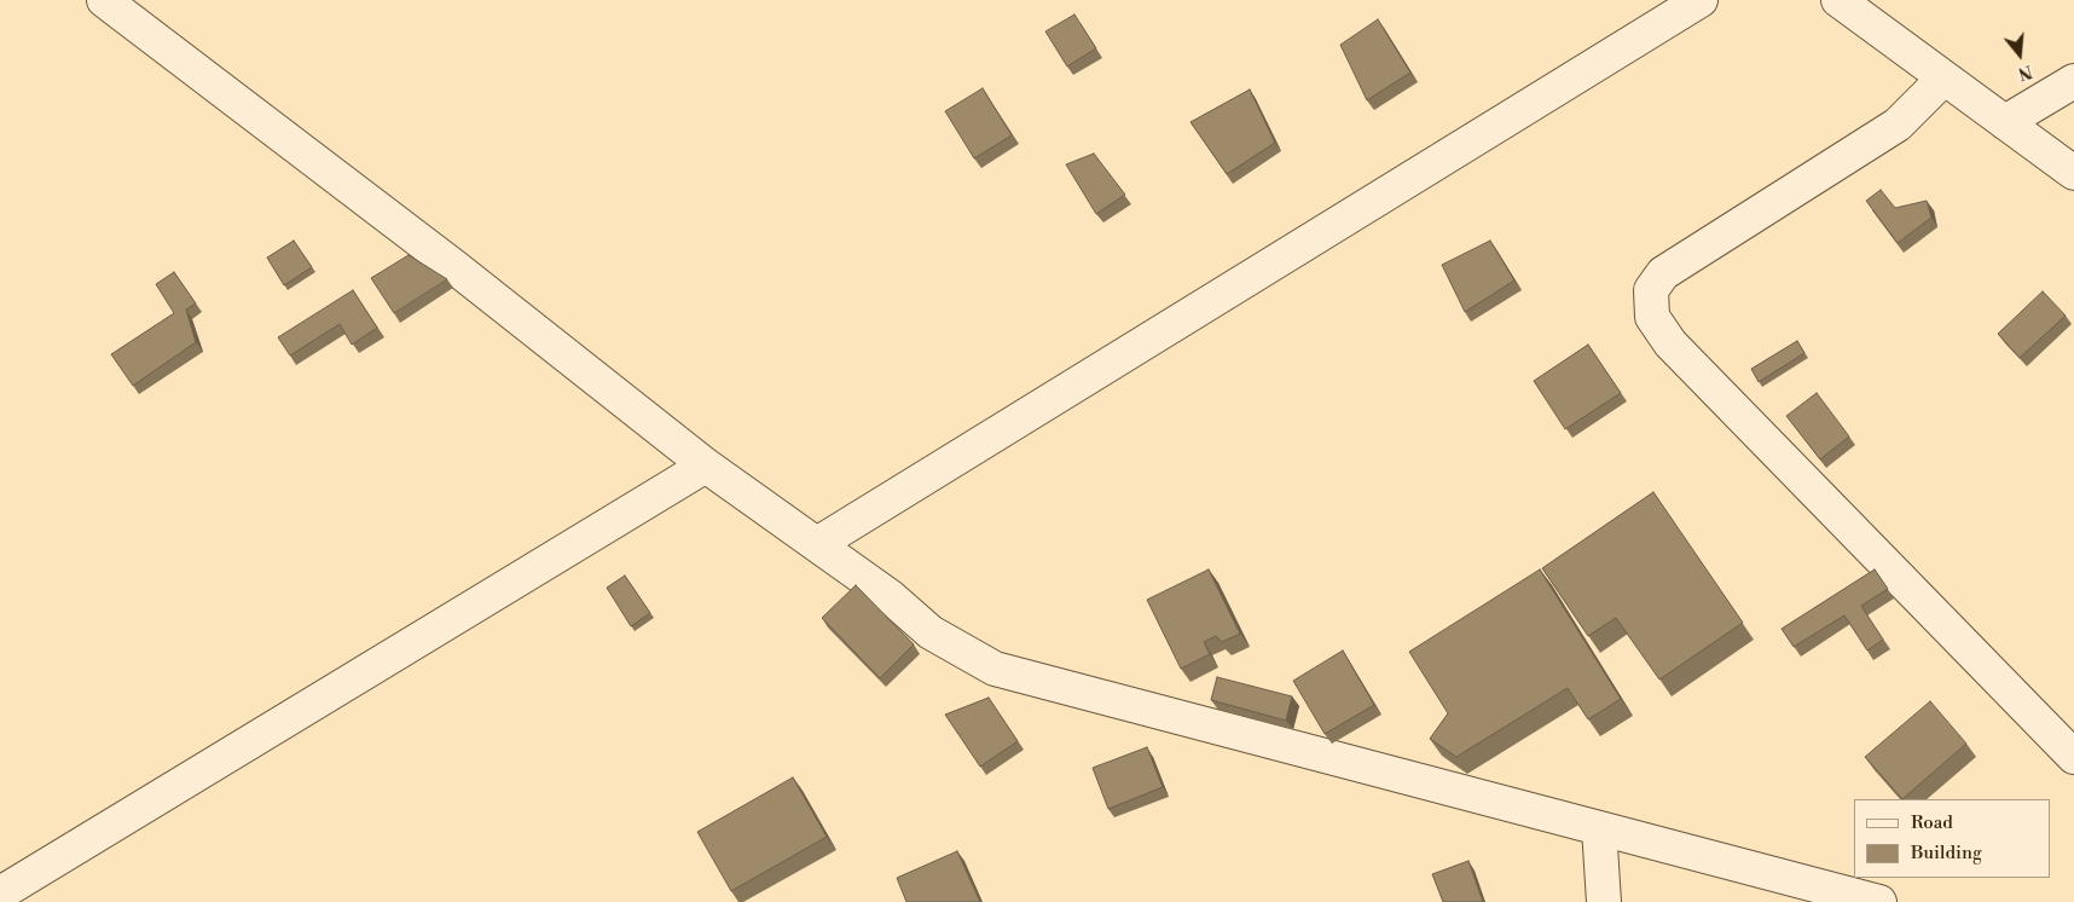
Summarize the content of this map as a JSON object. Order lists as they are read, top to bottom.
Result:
{
  "legend": ["Road", "Building"],
  "north": "bottom"
}
